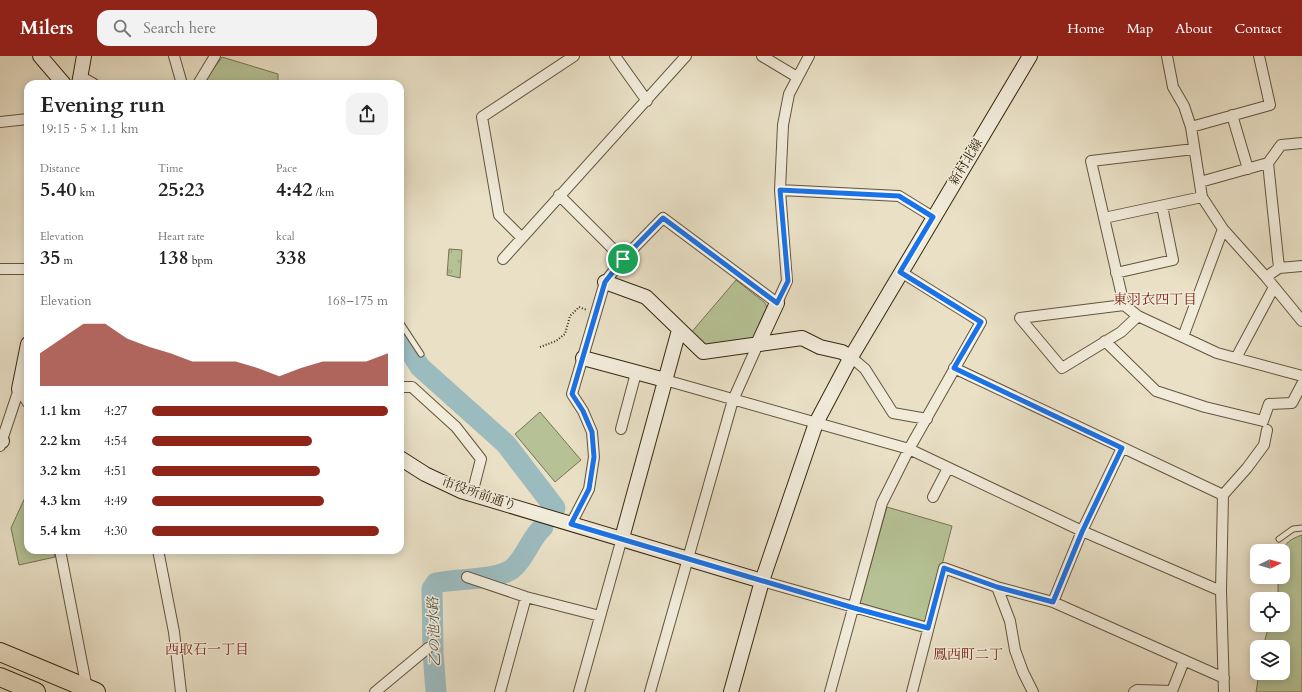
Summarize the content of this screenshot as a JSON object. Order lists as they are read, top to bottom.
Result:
{
  "streets": {
    "street": ["新村北線", "市役所前通り"]
  },
  "crossings": [
    ["新村北線", "市役所前通り"]
  ],
  "districts": ["東羽衣四丁目", "西取石一丁目", "鳳西町二丁"],
  "water": ["乙の池水路"],
  "north": "right",
  "page": {
    "header": "Milers",
    "search": "Search here",
    "nav": [
      "Home",
      "Map",
      "About",
      "Contact"
    ],
    "heading": ["Evening run", "19:15 · 5 × 1.1 km"],
    "stats": [
      ["Distance", "5.40 km"],
      ["Time", "25:23"],
      ["Pace", "4:42 /km"],
      ["Elevation", "35 m"],
      ["Heart rate", "138 bpm"],
      ["kcal", "338"]
    ],
    "chart": ["Elevation", "168–175 m"],
    "list": [
      {
        "name": "1.1 km",
        "note": "4:27"
      },
      {
        "name": "2.2 km",
        "note": "4:54"
      },
      {
        "name": "3.2 km",
        "note": "4:51"
      },
      {
        "name": "4.3 km",
        "note": "4:49"
      },
      {
        "name": "5.4 km",
        "note": "4:30"
      }
    ]
  }
}
